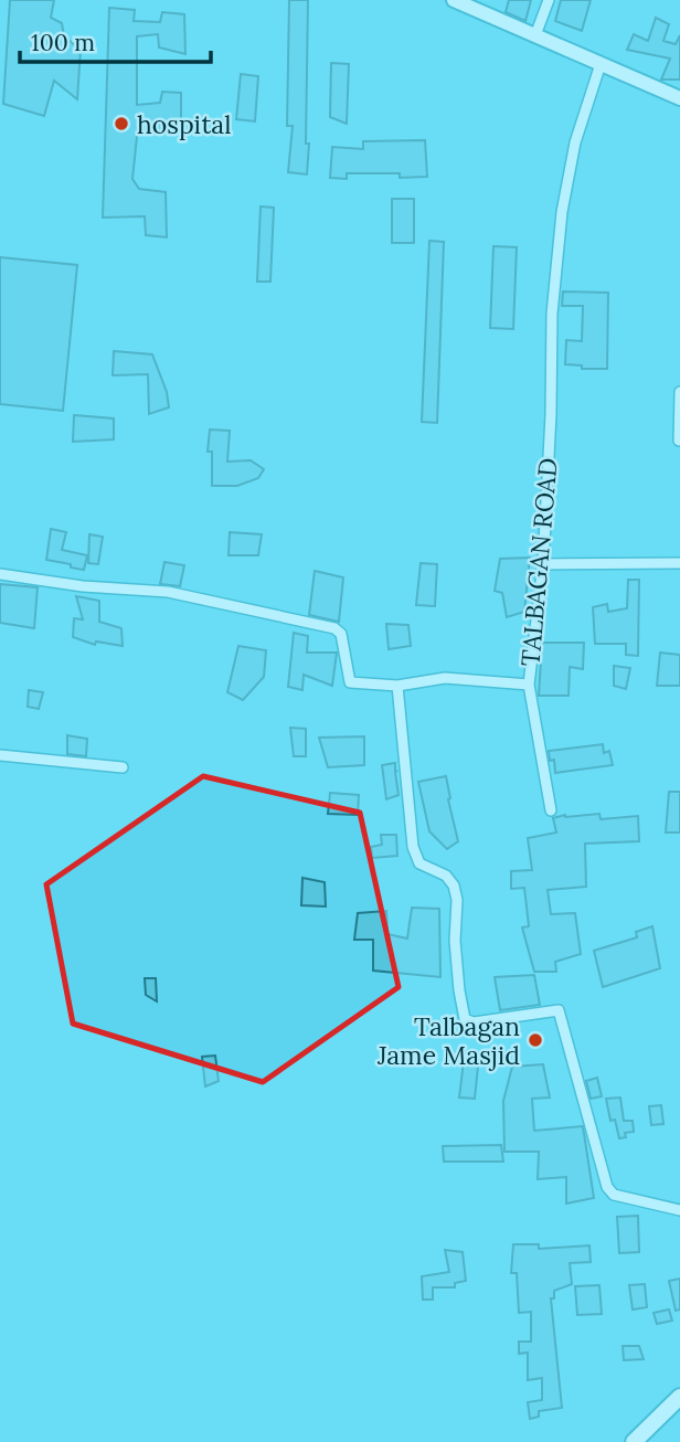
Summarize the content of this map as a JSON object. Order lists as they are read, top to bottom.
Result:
{
  "streets": {
    "street": ["TALBAGAN ROAD"]
  },
  "places": ["hospital", "Talbagan Jame Masjid"],
  "scale_bar": "100 m"
}
